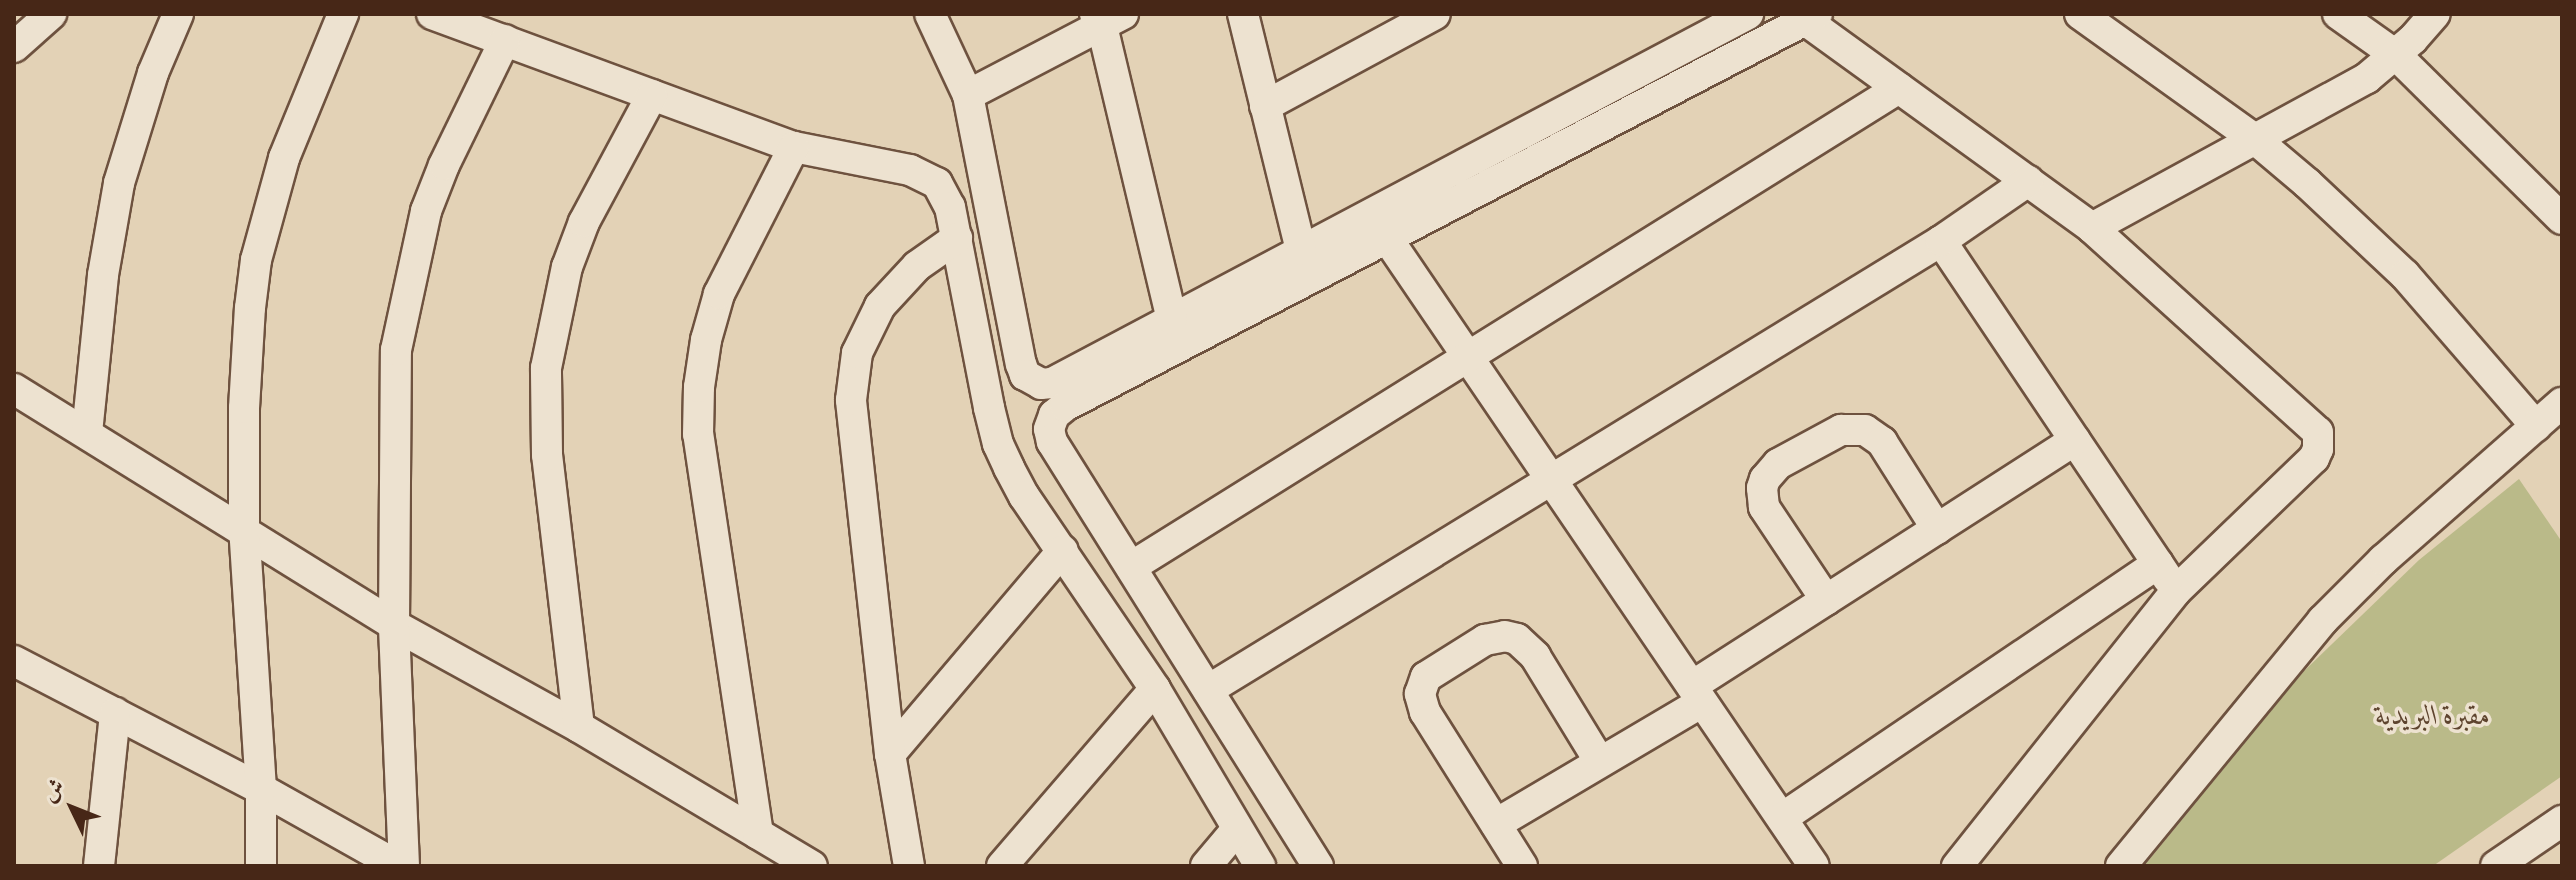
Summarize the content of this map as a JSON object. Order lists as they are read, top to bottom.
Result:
{
  "parks": ["مقبرة البريدية"],
  "north": "top left"
}
